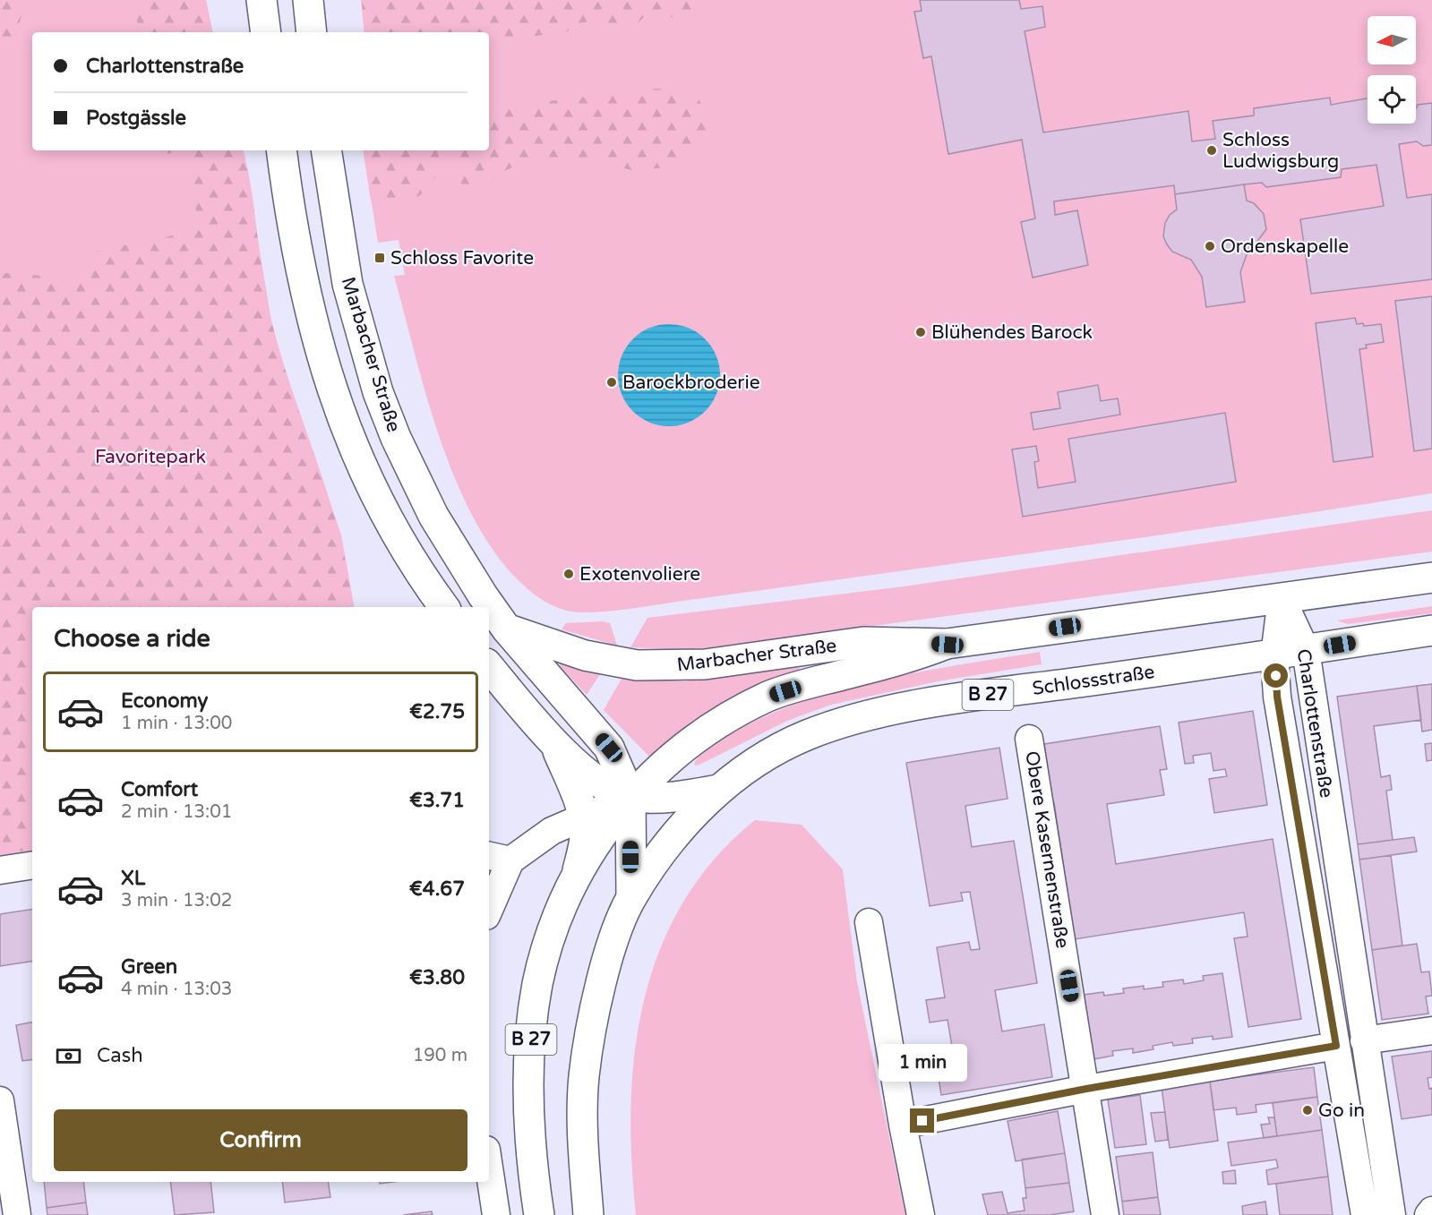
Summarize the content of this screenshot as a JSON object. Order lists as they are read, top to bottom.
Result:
{
  "streets": {
    "main road": ["Marbacher Straße", "Schlossstraße", "B 27"],
    "street": ["Charlottenstraße", "Obere Kasernenstraße"]
  },
  "crossings": [
    ["Marbacher Straße", "B 27"],
    ["Schlossstraße", "B 27"],
    ["Schlossstraße", "Charlottenstraße"],
    ["B 27", "Charlottenstraße"]
  ],
  "parks": ["Favoritepark"],
  "places": {
    "other": [
      "Schloss Ludwigsburg",
      "Ordenskapelle",
      "Blühendes Barock",
      "Barockbroderie",
      "Exotenvoliere",
      "Go in"
    ],
    "transit": ["Schloss Favorite"]
  },
  "north": "left",
  "page": {
    "banner": ["Charlottenstraße", "Postgässle"],
    "heading": "Choose a ride",
    "list": [
      {
        "name": "Economy",
        "note": "1 min · 13:00",
        "value": "€2.75"
      },
      {
        "name": "Comfort",
        "note": "2 min · 13:01",
        "value": "€3.71"
      },
      {
        "name": "XL",
        "note": "3 min · 13:02",
        "value": "€4.67"
      },
      {
        "name": "Green",
        "note": "4 min · 13:03",
        "value": "€3.80"
      }
    ],
    "pay": ["Cash", "190 m"],
    "bubble": "1 min",
    "buttons": "Confirm"
  }
}
